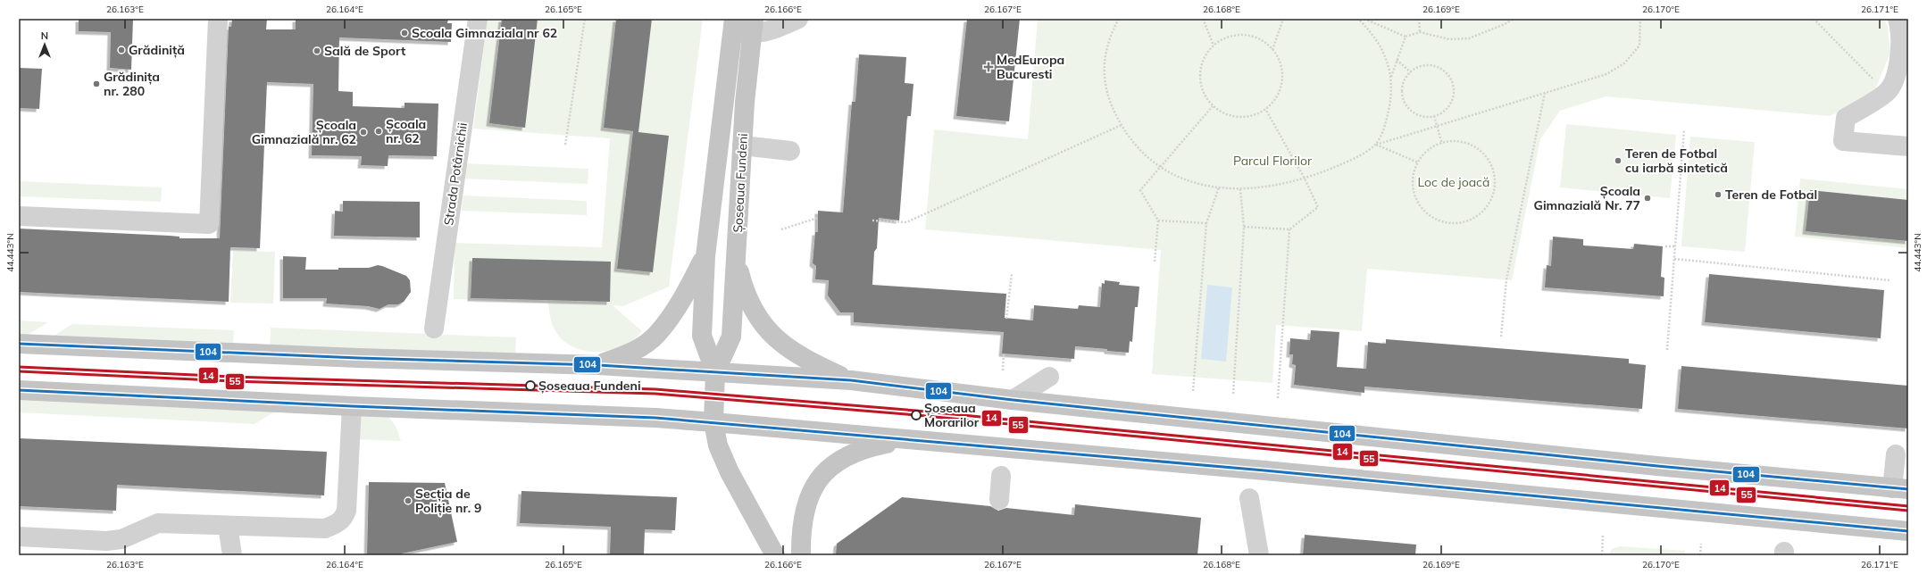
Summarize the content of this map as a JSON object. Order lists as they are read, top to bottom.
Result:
{
  "streets": {
    "main road": ["Șoseaua Fundeni"],
    "street": ["Strada Potârnichii"]
  },
  "parks": ["Parcul Florilor", "Loc de joacă"],
  "places": {
    "other": [
      "Scoala Gimnaziala nr 62",
      "Grădiniță",
      "Sală de Sport",
      "Grădinița nr. 280",
      "Școala nr. 62",
      "Școala Gimnazială nr. 62",
      "Teren de Fotbal cu iarbă sintetică",
      "Teren de Fotbal",
      "Școala Gimnazială Nr. 77",
      "Șoseaua Fundeni",
      "Șoseaua Morarilor",
      "Secția de Poliție nr. 9"
    ],
    "health": ["MedEuropa Bucuresti"]
  },
  "lines": ["transit line 104", "transit line 14", "transit line 55"],
  "north": "top",
  "coordinates": [
    "26.163°E",
    "26.164°E",
    "26.165°E",
    "26.166°E",
    "26.167°E",
    "26.168°E",
    "26.169°E",
    "26.170°E",
    "26.171°E",
    "44.443°N"
  ]
}
